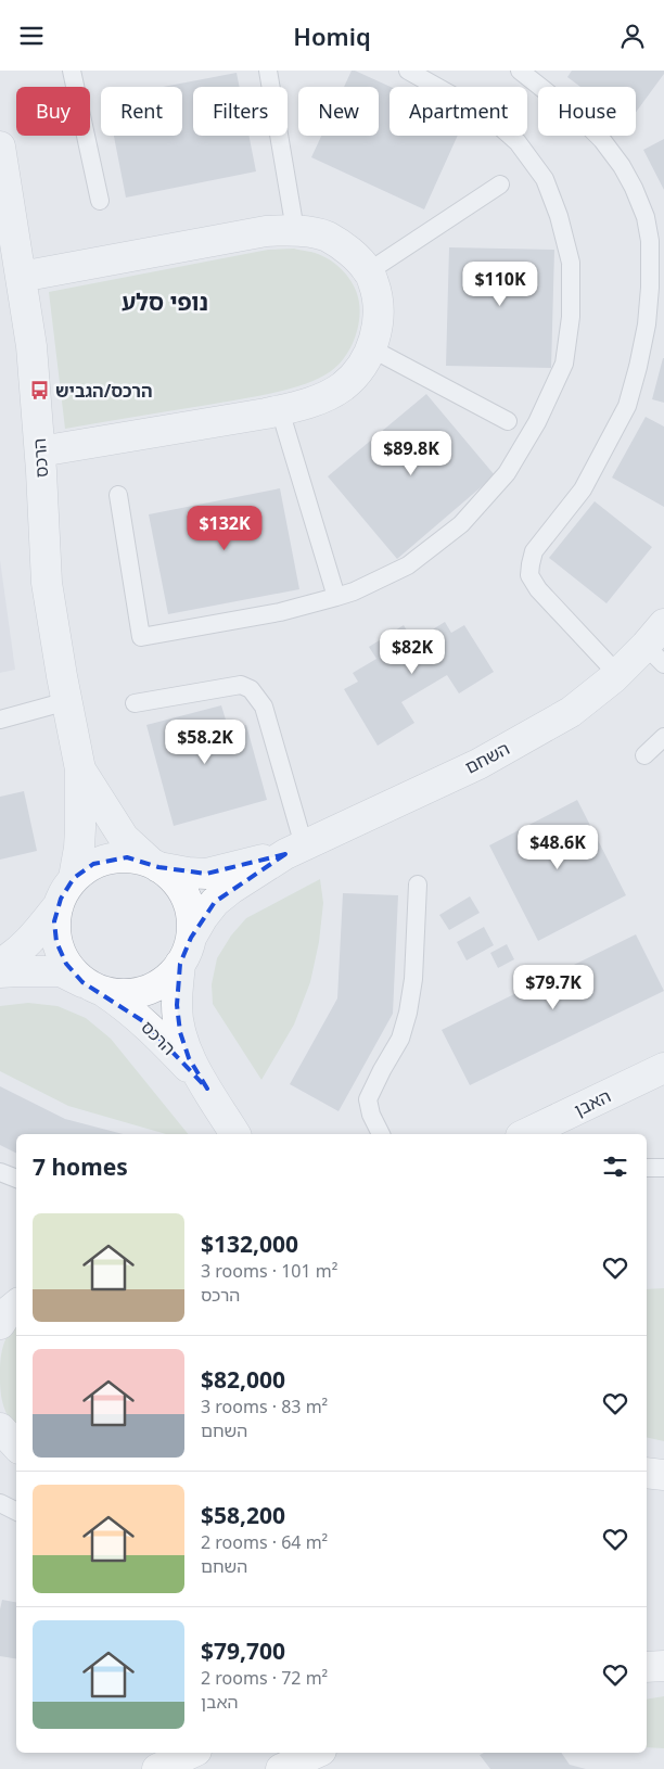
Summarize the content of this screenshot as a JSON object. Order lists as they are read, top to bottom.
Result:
{
  "streets": {
    "street": ["הרכס", "השחם", "האבן"]
  },
  "crossings": [
    ["הרכס", "השחם"]
  ],
  "districts": ["נופי סלע"],
  "places": {
    "bus stop": ["הרכס/הגביש"]
  },
  "page": {
    "header": "Homiq",
    "chip": [
      "Buy",
      "Rent",
      "Filters",
      "New",
      "Apartment",
      "House"
    ],
    "price": [
      "$110K",
      "$89.8K",
      "$132K",
      "$82K",
      "$58.2K",
      "$48.6K",
      "$79.7K"
    ],
    "heading": "7 homes",
    "list": [
      {
        "name": "$132,000",
        "note": "3 rooms · 101 m² · הרכס"
      },
      {
        "name": "$82,000",
        "note": "3 rooms · 83 m² · השחם"
      },
      {
        "name": "$58,200",
        "note": "2 rooms · 64 m² · השחם"
      },
      {
        "name": "$79,700",
        "note": "2 rooms · 72 m² · האבן"
      }
    ]
  }
}
